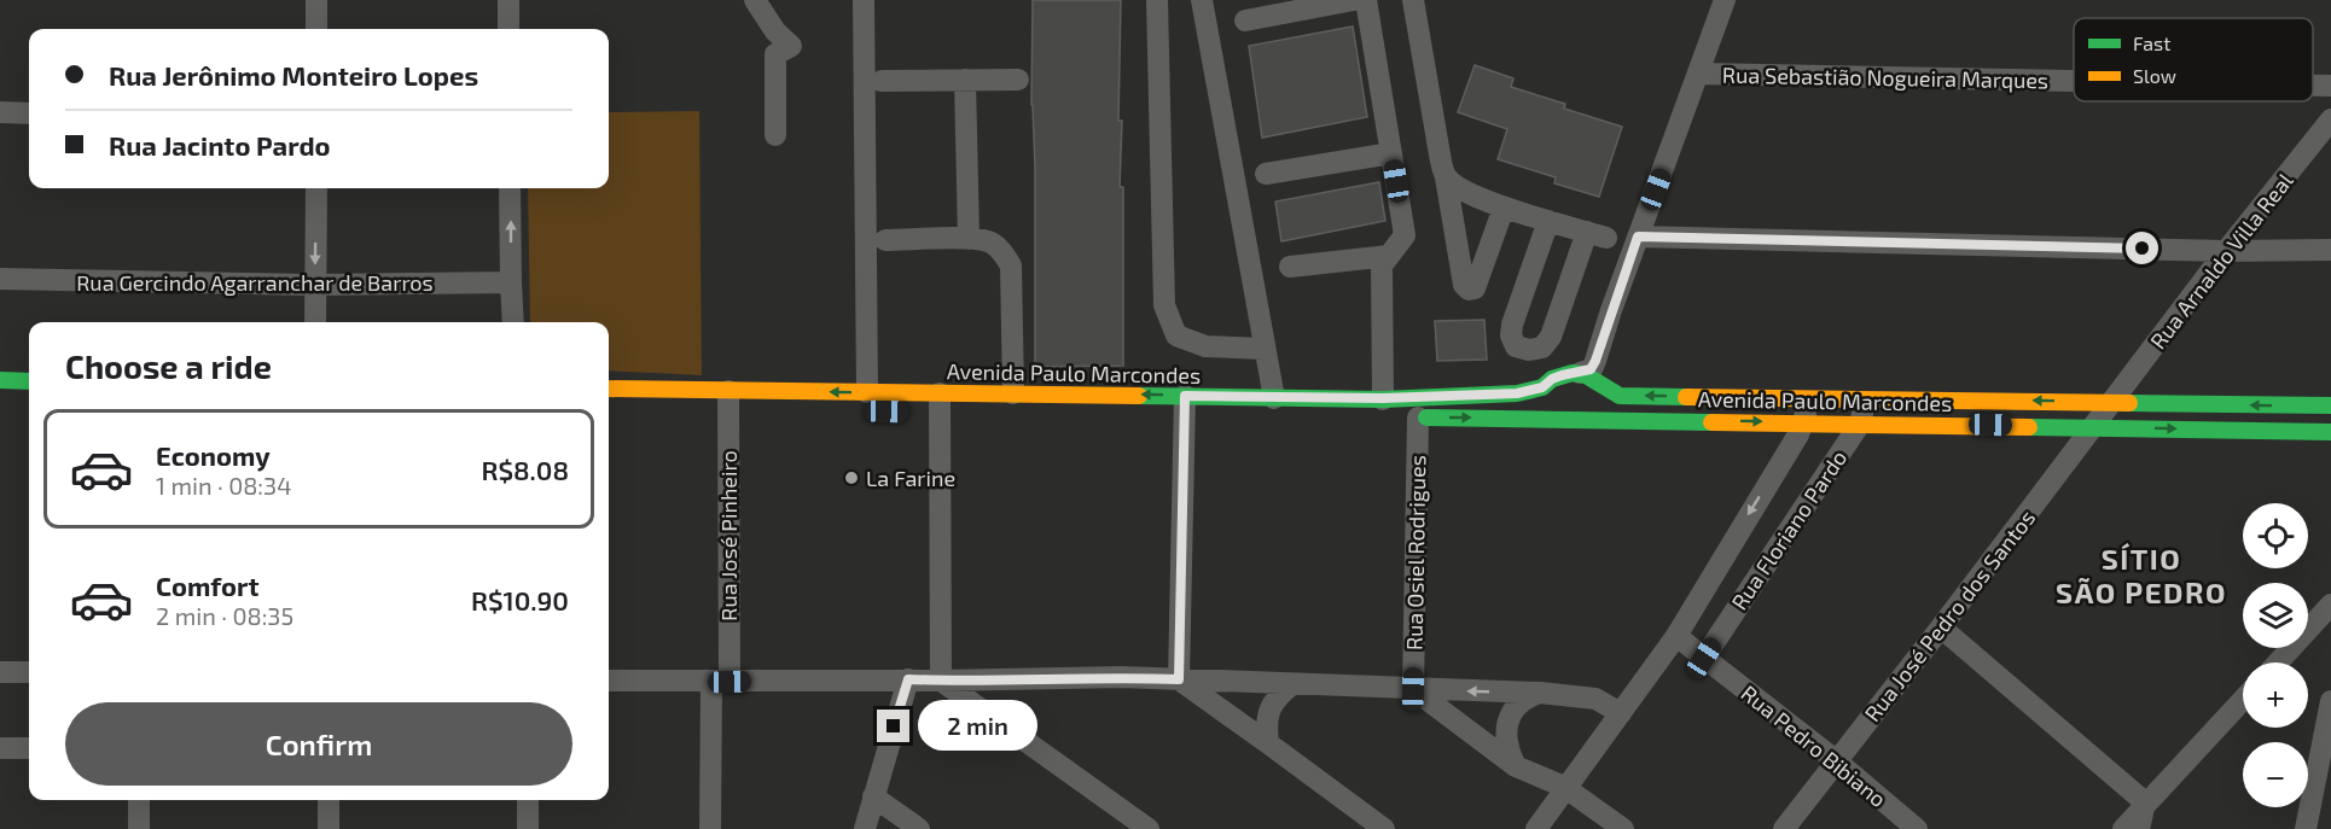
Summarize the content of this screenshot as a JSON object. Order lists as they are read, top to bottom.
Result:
{
  "streets": {
    "street": [
      "Rua Sebastião Nogueira Marques",
      "Rua Arnaldo Villa Real",
      "Rua Gercindo Agarranchar de Barros",
      "Avenida Paulo Marcondes",
      "Rua Floriano Pardo",
      "Rua José Pinheiro",
      "Rua Osiel Rodrigues",
      "Rua José Pedro dos Santos",
      "Rua Pedro Bibiano"
    ]
  },
  "crossings": [
    ["Rua Arnaldo Villa Real", "Avenida Paulo Marcondes"],
    ["Rua Arnaldo Villa Real", "Rua José Pedro dos Santos"],
    ["Avenida Paulo Marcondes", "Rua Floriano Pardo"],
    ["Avenida Paulo Marcondes", "Rua José Pinheiro"],
    ["Avenida Paulo Marcondes", "Rua Osiel Rodrigues"],
    ["Avenida Paulo Marcondes", "Rua José Pedro dos Santos"],
    ["Rua Floriano Pardo", "Rua Pedro Bibiano"],
    ["Rua José Pedro dos Santos", "Rua Pedro Bibiano"]
  ],
  "districts": ["SÍTIO SÃO PEDRO"],
  "places": ["La Farine"],
  "legend": ["Fast", "Slow"],
  "page": {
    "banner": ["Rua Jerônimo Monteiro Lopes", "Rua Jacinto Pardo"],
    "heading": "Choose a ride",
    "list": [
      {
        "name": "Economy",
        "note": "1 min · 08:34",
        "value": "R$8.08"
      },
      {
        "name": "Comfort",
        "note": "2 min · 08:35",
        "value": "R$10.90"
      }
    ],
    "map_buttons": ["+", "−"],
    "buttons": "Confirm",
    "bubble": "2 min"
  }
}
